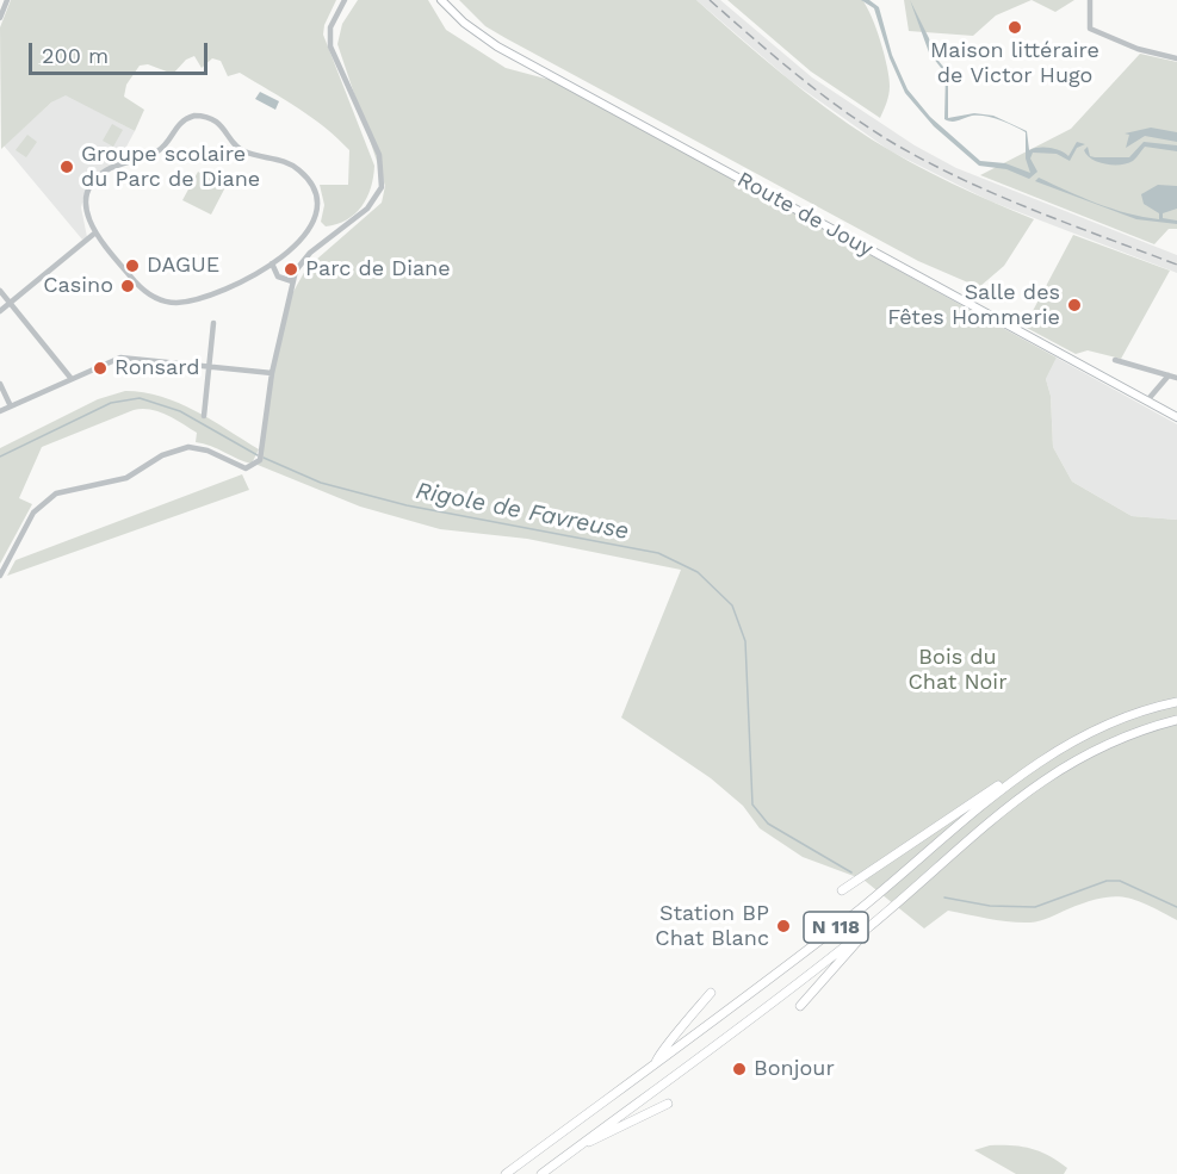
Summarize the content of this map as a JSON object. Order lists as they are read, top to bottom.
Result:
{
  "streets": {
    "highway": ["N 118"],
    "main road": ["Route de Jouy"]
  },
  "water": ["Rigole de Favreuse"],
  "parks": ["Bois du Chat Noir"],
  "places": [
    "Maison littéraire de Victor Hugo",
    "Groupe scolaire du Parc de Diane",
    "DAGUE",
    "Parc de Diane",
    "Casino",
    "Salle des Fêtes Hommerie",
    "Ronsard",
    "Station BP Chat Blanc",
    "Bonjour"
  ],
  "scale_bar": "200 m"
}
